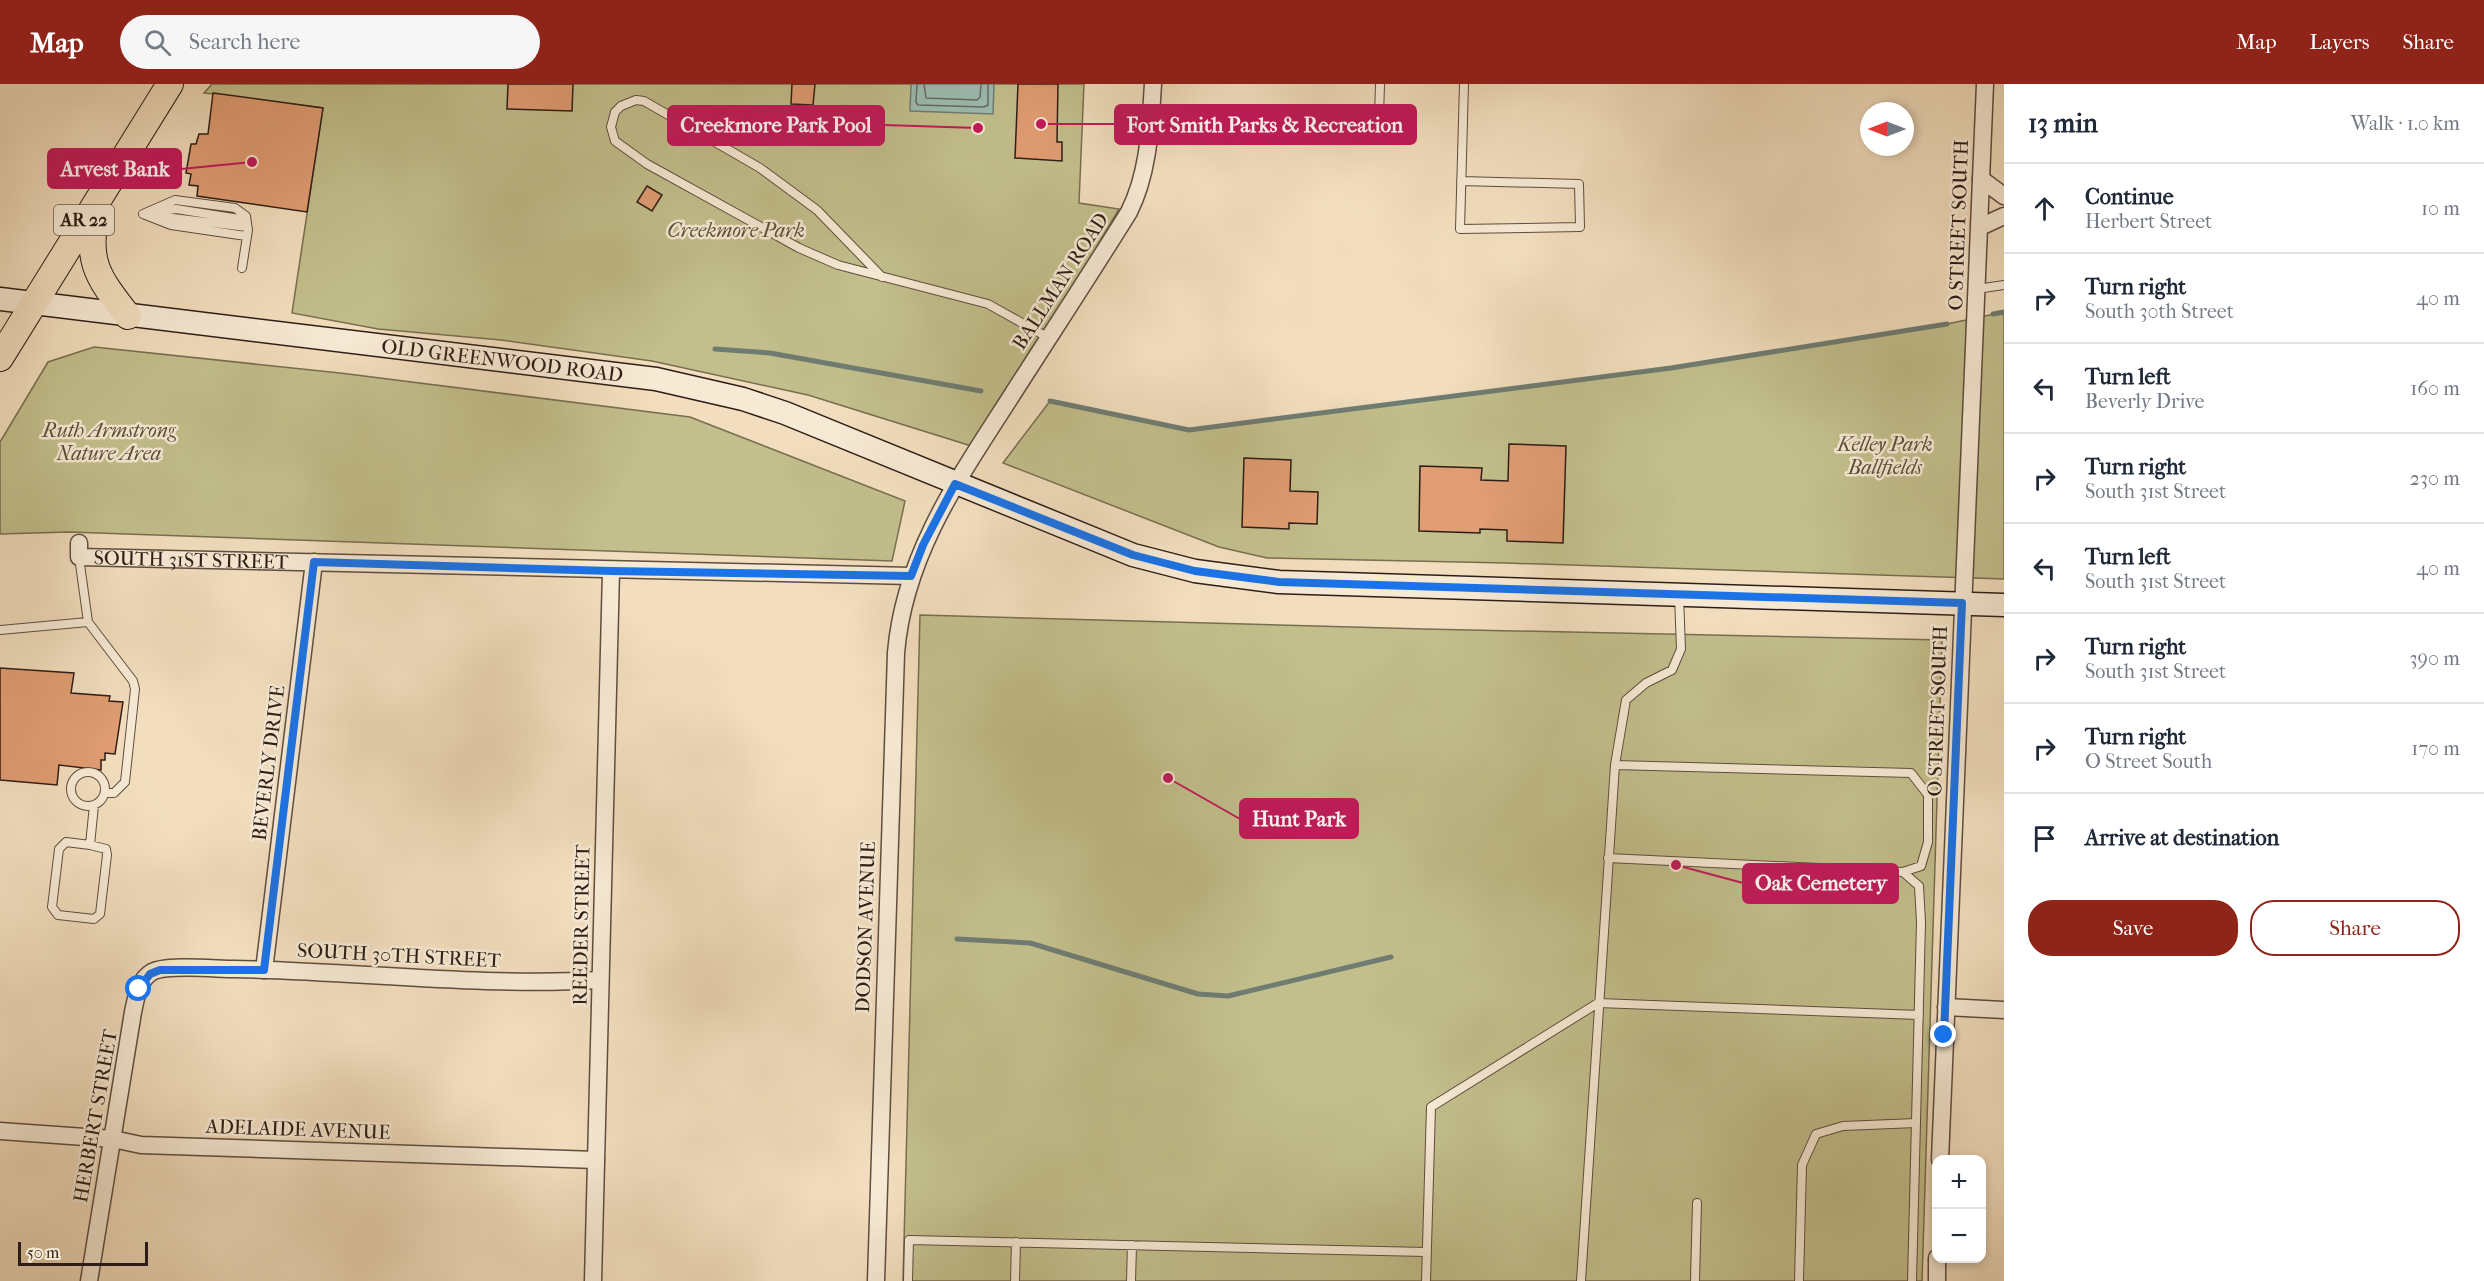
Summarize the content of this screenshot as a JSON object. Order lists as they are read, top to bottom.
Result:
{
  "streets": {
    "main road": ["AR 22", "OLD GREENWOOD ROAD"],
    "street": [
      "O STREET SOUTH",
      "BALLMAN ROAD",
      "SOUTH 31ST STREET",
      "BEVERLY DRIVE",
      "REEDER STREET",
      "DODSON AVENUE",
      "SOUTH 30TH STREET",
      "HERBERT STREET",
      "ADELAIDE AVENUE"
    ]
  },
  "crossings": [
    ["AR 22", "OLD GREENWOOD ROAD"],
    ["BALLMAN ROAD", "OLD GREENWOOD ROAD"],
    ["SOUTH 31ST STREET", "BEVERLY DRIVE"],
    ["SOUTH 31ST STREET", "REEDER STREET"],
    ["SOUTH 31ST STREET", "DODSON AVENUE"],
    ["BEVERLY DRIVE", "SOUTH 30TH STREET"],
    ["REEDER STREET", "SOUTH 30TH STREET"],
    ["REEDER STREET", "ADELAIDE AVENUE"],
    ["SOUTH 30TH STREET", "HERBERT STREET"],
    ["HERBERT STREET", "ADELAIDE AVENUE"]
  ],
  "parks": ["Creekmore Park", "Ruth Armstrong Nature Area", "Kelley Park Ballfields"],
  "places": [
    "Fort Smith Parks & Recreation",
    "Creekmore Park Pool",
    "Arvest Bank",
    "Hunt Park",
    "Oak Cemetery"
  ],
  "scale_bar": "50 m",
  "north": "left",
  "page": {
    "header": "Map",
    "search": "Search here",
    "nav": ["Map", "Layers", "Share"],
    "heading": ["13 min", "Walk · 1.0 km"],
    "list": [
      ["Continue", "Herbert Street", "10 m"],
      ["Turn right", "South 30th Street", "40 m"],
      ["Turn left", "Beverly Drive", "160 m"],
      ["Turn right", "South 31st Street", "230 m"],
      ["Turn left", "South 31st Street", "40 m"],
      ["Turn right", "South 31st Street", "390 m"],
      ["Turn right", "O Street South", "170 m"],
      "Arrive at destination"
    ],
    "buttons": ["Save", "Share"],
    "map_buttons": ["+", "−"],
    "scale": "50 m"
  }
}
